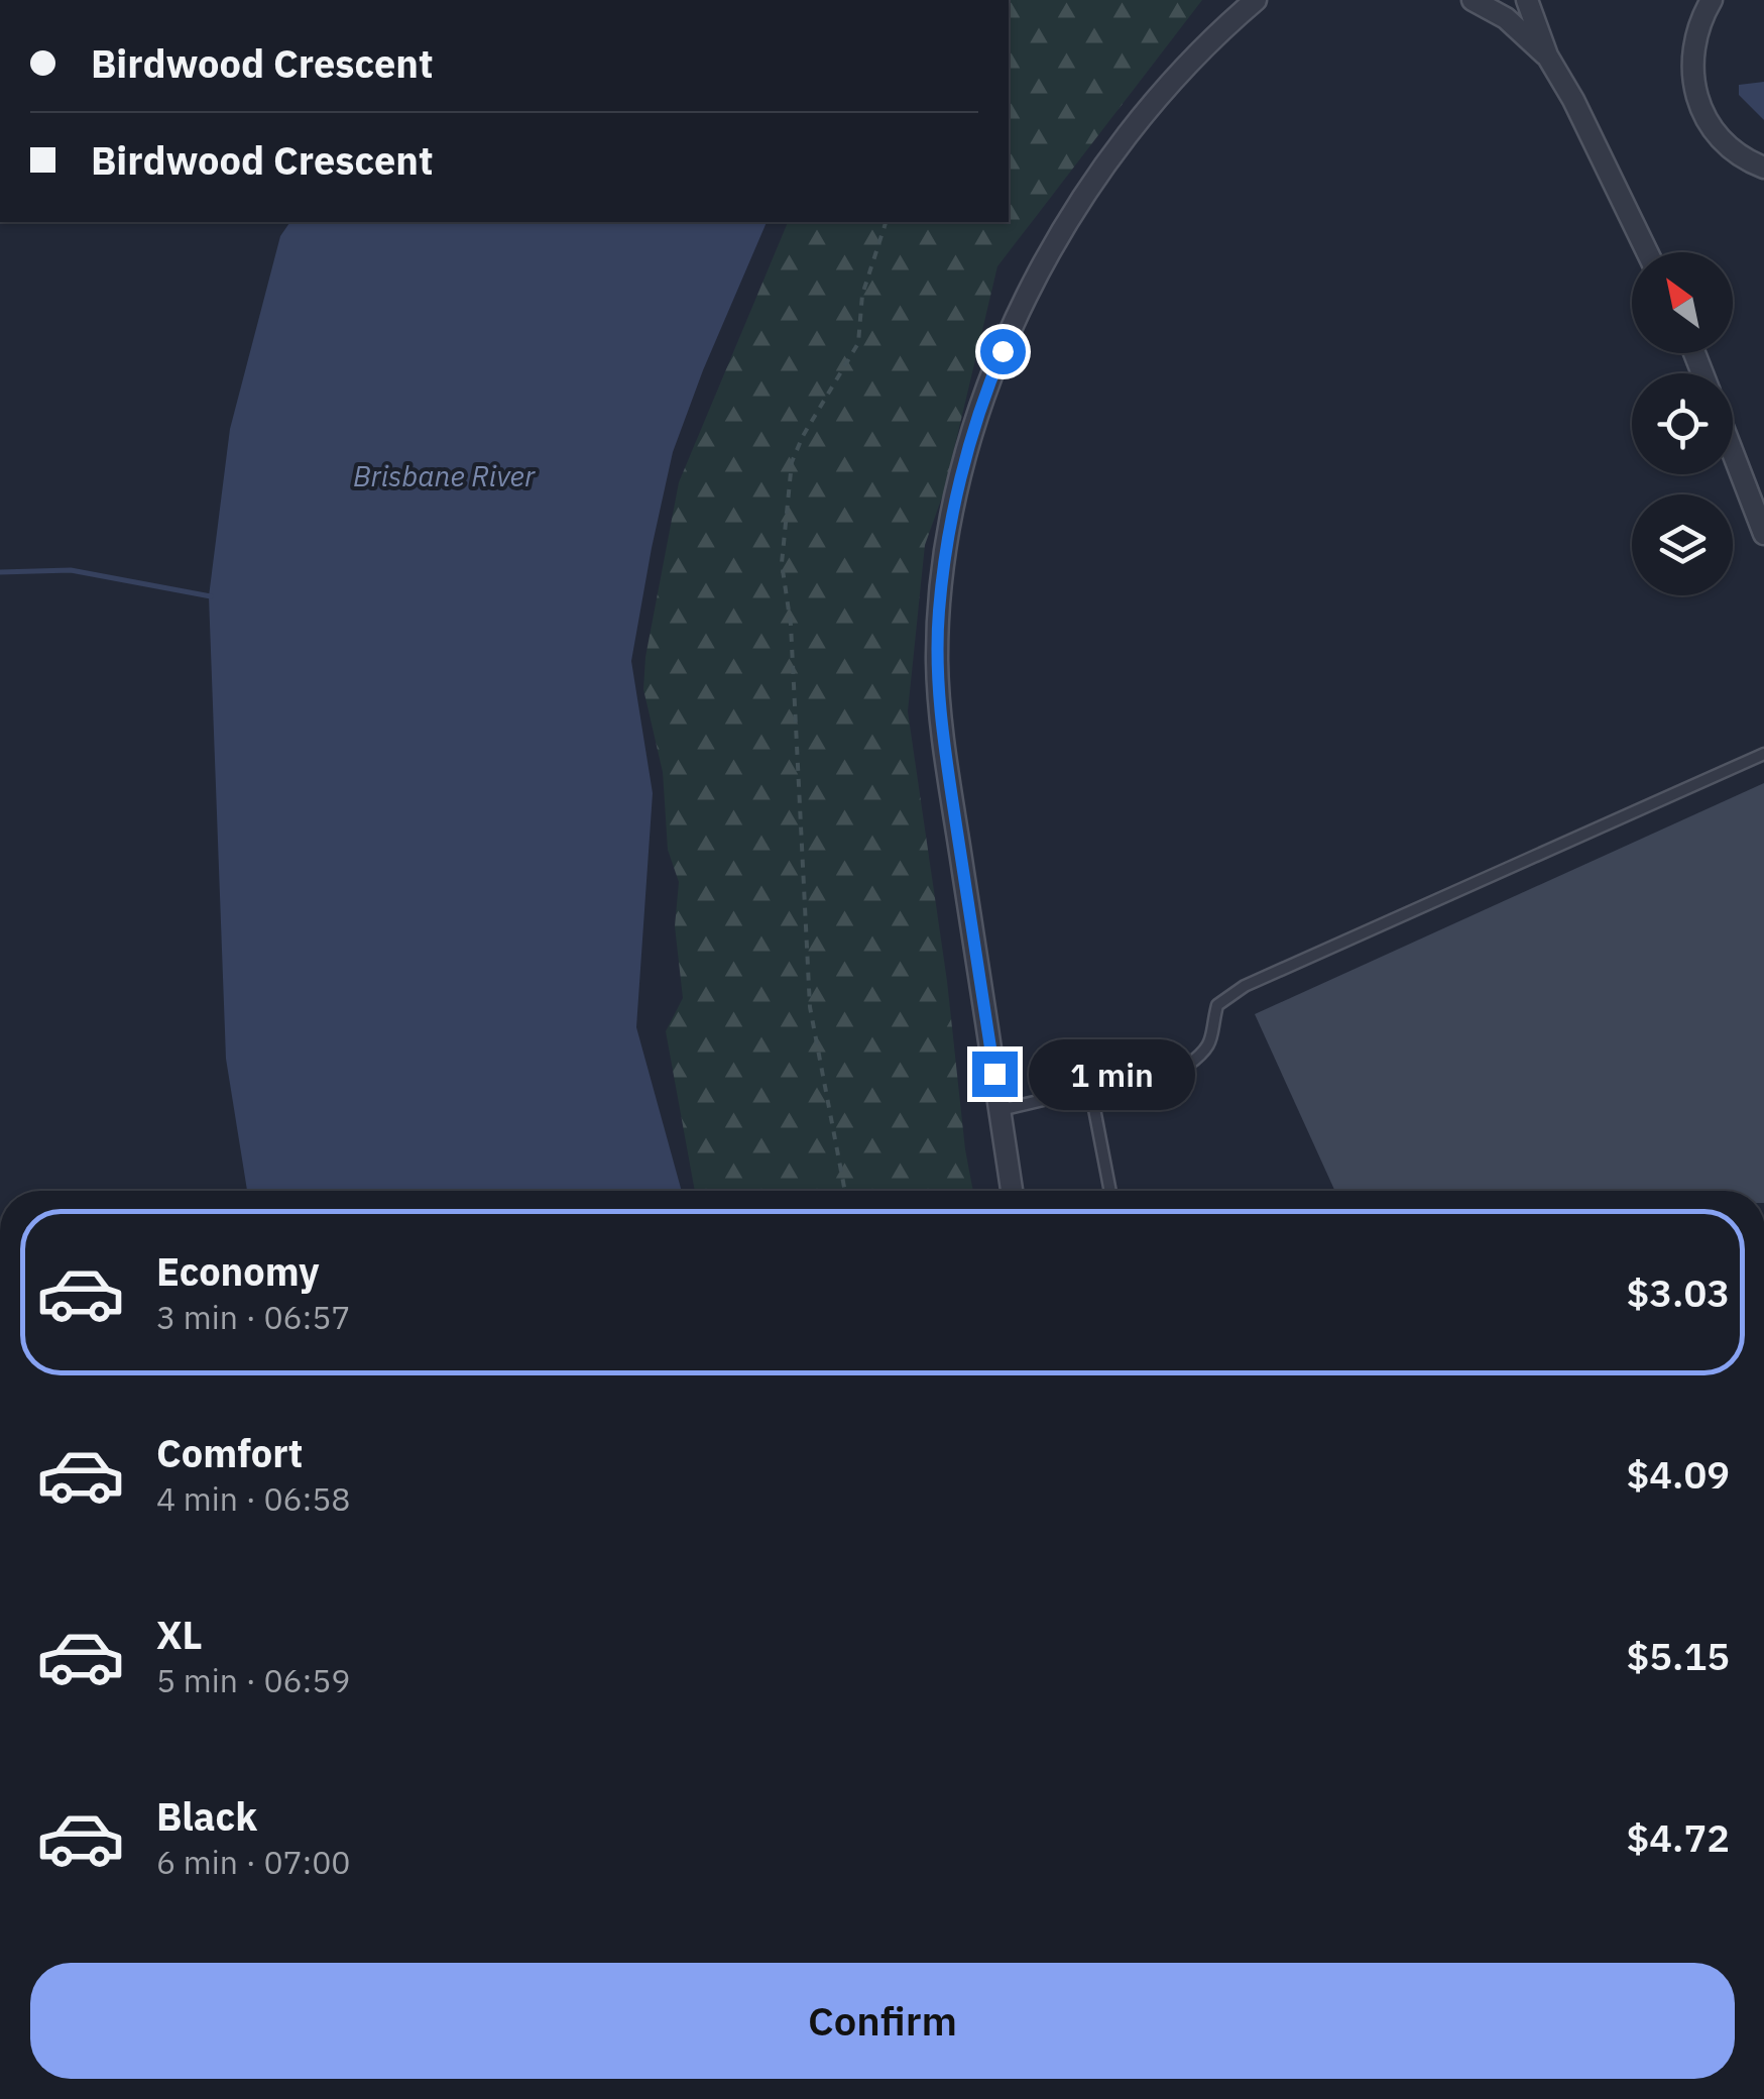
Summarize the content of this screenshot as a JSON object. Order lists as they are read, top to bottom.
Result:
{
  "water": ["Brisbane River"],
  "north": "top left",
  "page": {
    "banner": ["Birdwood Crescent", "Birdwood Crescent"],
    "bubble": "1 min",
    "list": [
      {
        "name": "Economy",
        "note": "3 min · 06:57",
        "value": "$3.03"
      },
      {
        "name": "Comfort",
        "note": "4 min · 06:58",
        "value": "$4.09"
      },
      {
        "name": "XL",
        "note": "5 min · 06:59",
        "value": "$5.15"
      },
      {
        "name": "Black",
        "note": "6 min · 07:00",
        "value": "$4.72"
      }
    ],
    "buttons": "Confirm"
  }
}
